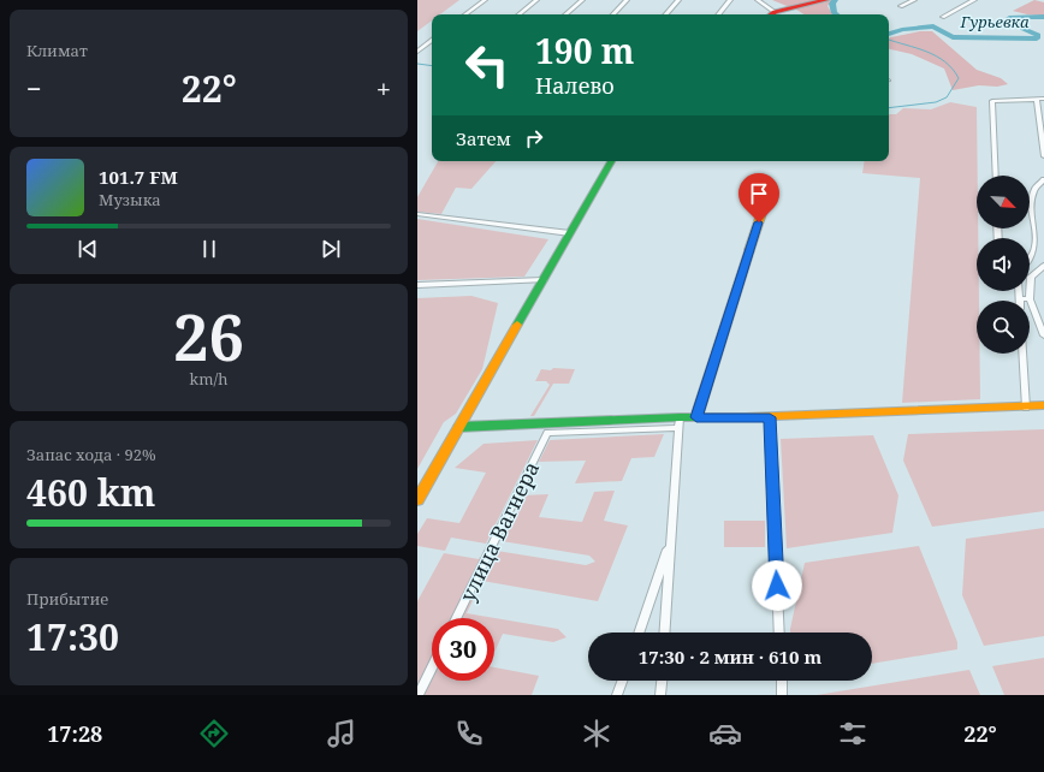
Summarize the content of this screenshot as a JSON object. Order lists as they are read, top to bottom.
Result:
{
  "streets": {
    "street": ["улица Вагнера"]
  },
  "water": ["Гурьевка"],
  "north": "bottom right",
  "page": {
    "tile": [
      "Климат",
      ["26", "km/h"],
      ["Запас хода · 92%", "460 km"],
      ["Прибытие", "17:30"]
    ],
    "turn": ["190 m", "Налево"],
    "heat": ["−", "22°", "+"],
    "then": "Затем",
    "song": ["101.7 FM", "Музыка"],
    "limit": "30",
    "trip": "17:30 · 2 мин · 610 m",
    "tabs": ["17:28", "22°"]
  }
}
